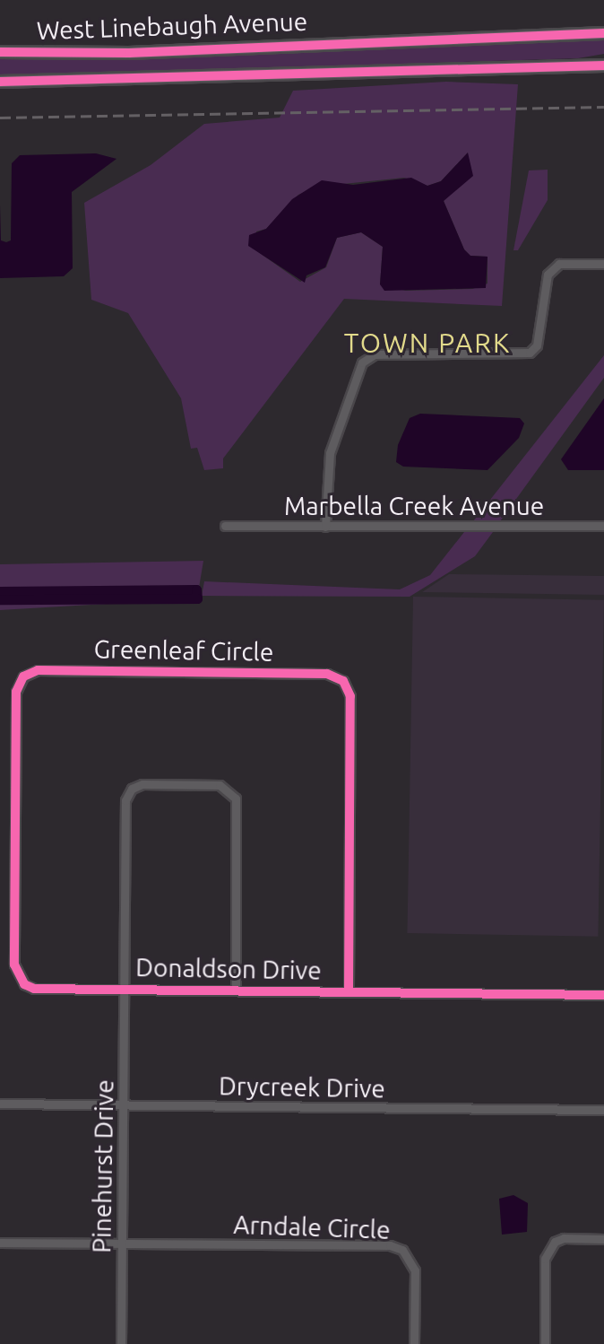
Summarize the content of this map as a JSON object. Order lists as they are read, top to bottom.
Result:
{
  "streets": {
    "main road": ["West Linebaugh Avenue"],
    "street": [
      "Marbella Creek Avenue",
      "Greenleaf Circle",
      "Donaldson Drive",
      "Drycreek Drive",
      "Pinehurst Drive",
      "Arndale Circle"
    ]
  },
  "crossings": [
    ["Greenleaf Circle", "Donaldson Drive"],
    ["Donaldson Drive", "Pinehurst Drive"],
    ["Drycreek Drive", "Pinehurst Drive"],
    ["Pinehurst Drive", "Arndale Circle"]
  ],
  "districts": ["TOWN PARK"]
}
